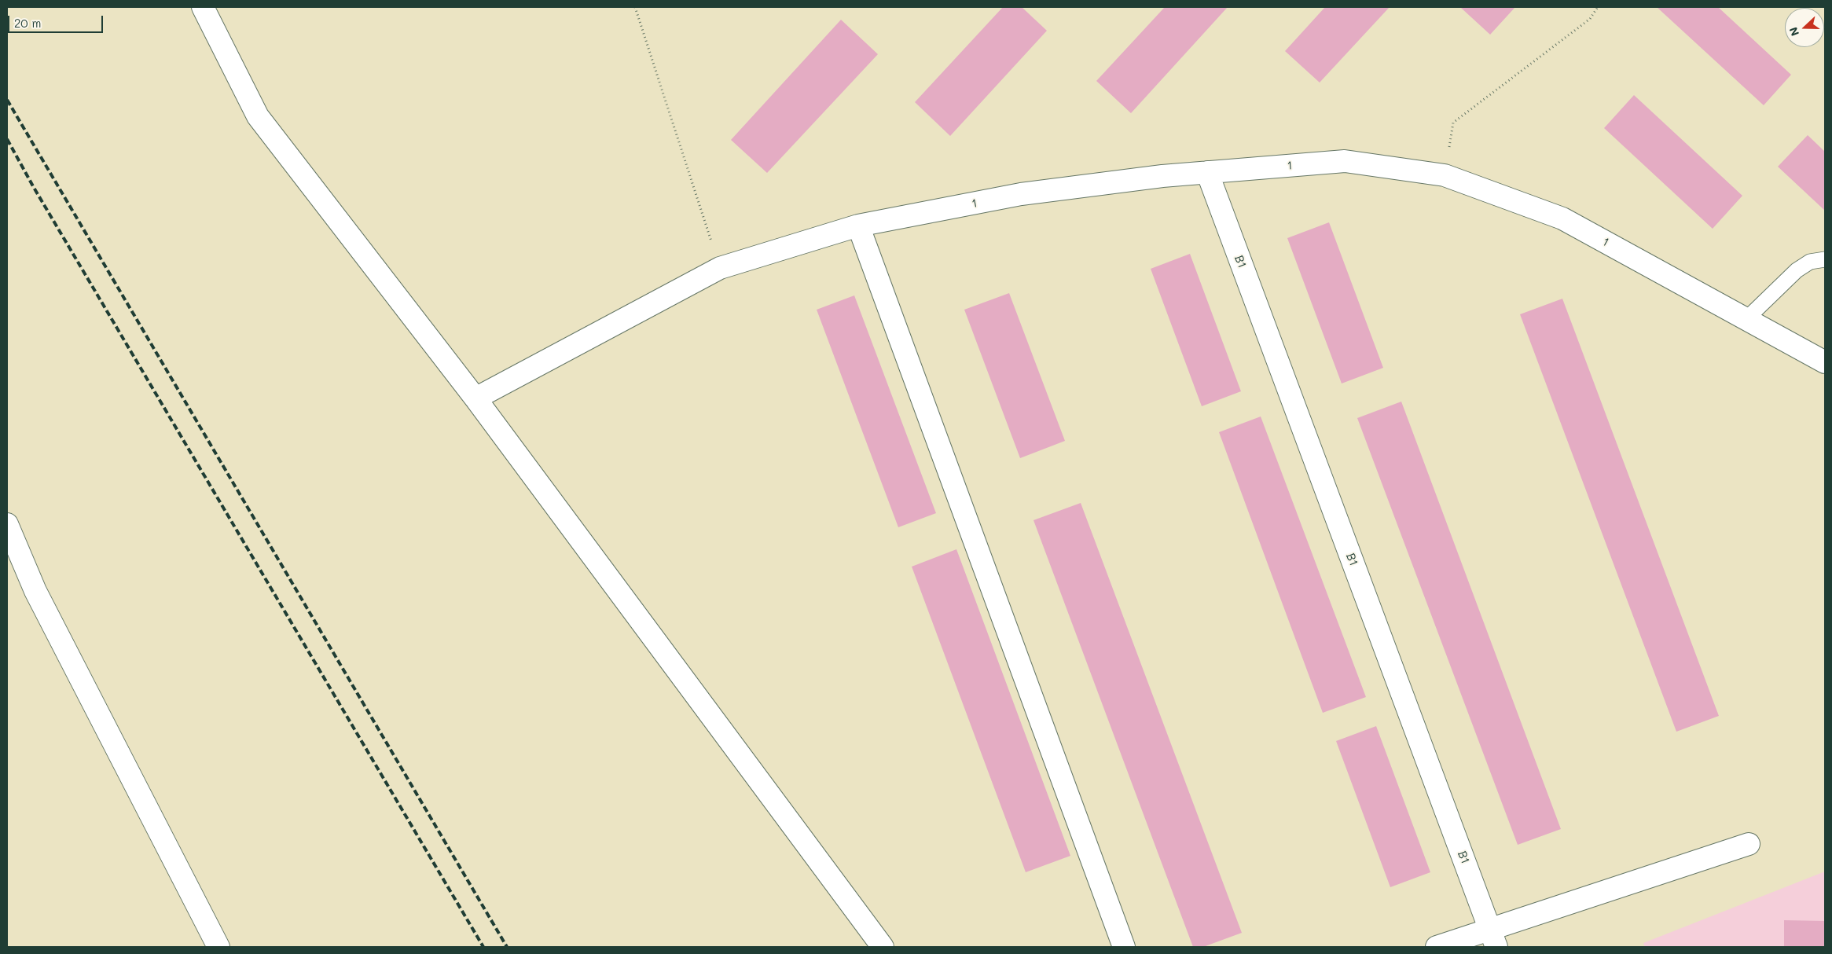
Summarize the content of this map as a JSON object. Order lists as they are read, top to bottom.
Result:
{
  "streets": {
    "street": ["1", "B1"]
  },
  "crossings": [
    ["1", "B1"]
  ],
  "scale_bar": "20 m",
  "north": "left"
}
